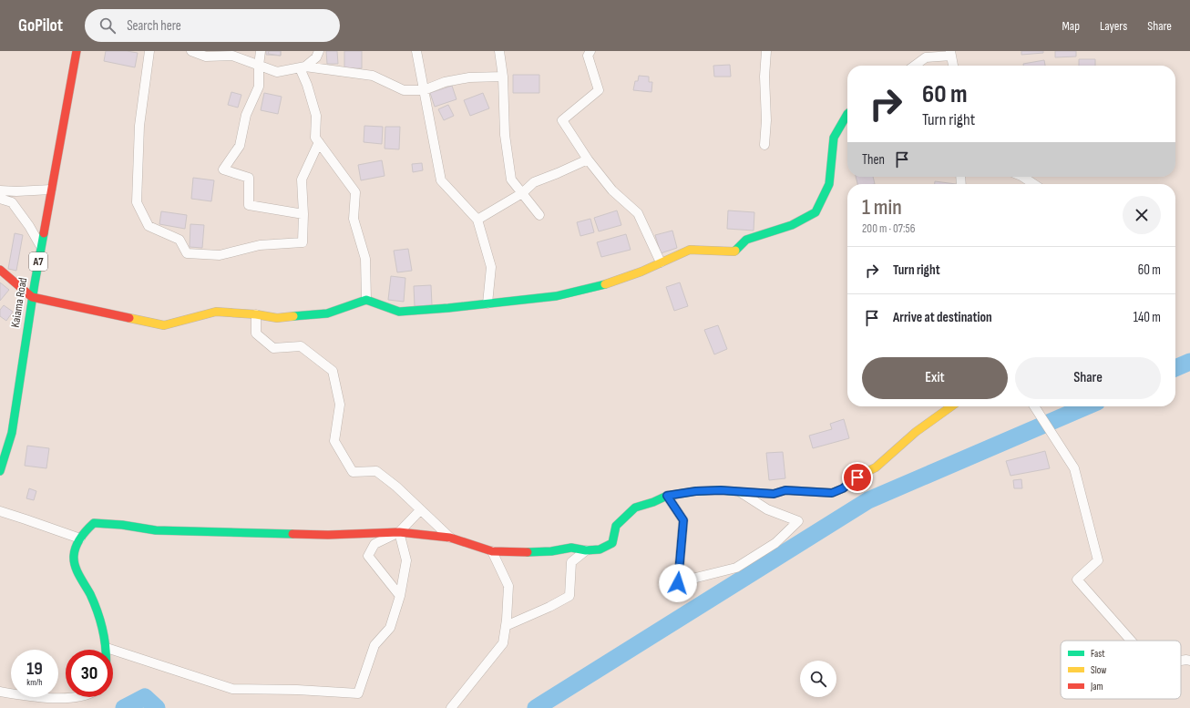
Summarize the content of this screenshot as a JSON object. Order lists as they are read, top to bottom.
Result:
{
  "streets": {
    "main road": ["A7", "Kaiama Road"]
  },
  "legend": ["Fast", "Slow", "Jam"],
  "page": {
    "header": "GoPilot",
    "search": "Search here",
    "nav": ["Map", "Layers", "Share"],
    "turn": ["60 m", "Turn right"],
    "then": "Then",
    "heading": ["1 min", "200 m · 07:56"],
    "list": [
      {
        "name": "Turn right",
        "value": "60 m"
      },
      {
        "name": "Arrive at destination",
        "value": "140 m"
      }
    ],
    "buttons": ["Exit", "Share"],
    "speed": "19 km/h",
    "limit": "30"
  }
}
